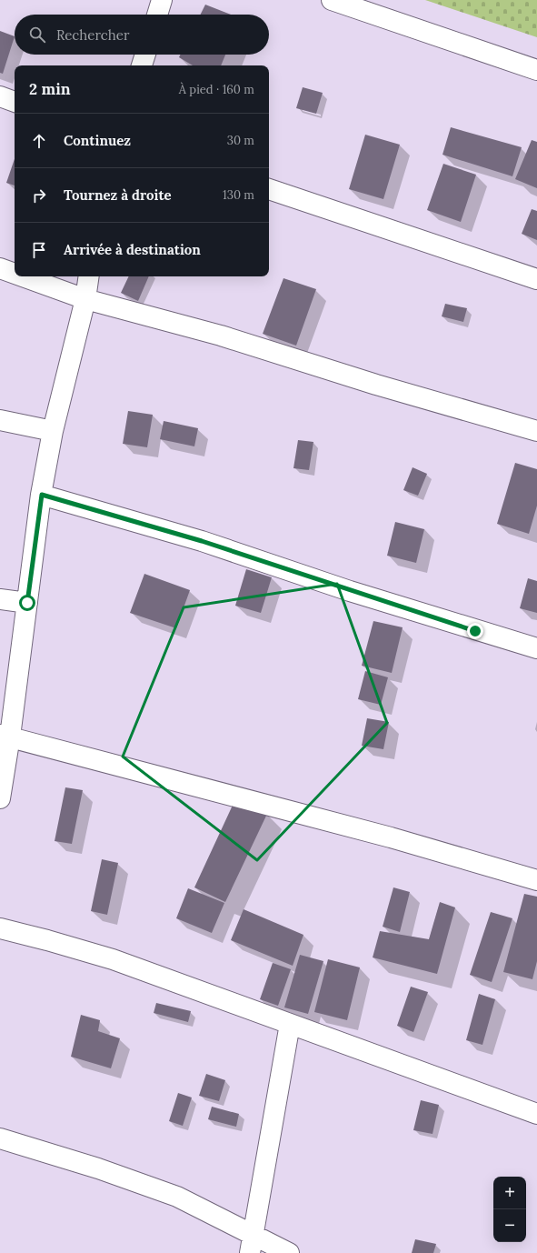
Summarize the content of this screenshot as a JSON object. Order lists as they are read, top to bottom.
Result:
{
  "page": {
    "search": "Rechercher",
    "heading": ["2 min", "À pied · 160 m"],
    "list": [
      ["Continuez", "30 m"],
      ["Tournez à droite", "130 m"],
      "Arrivée à destination"
    ],
    "map_buttons": ["+", "−"]
  }
}
